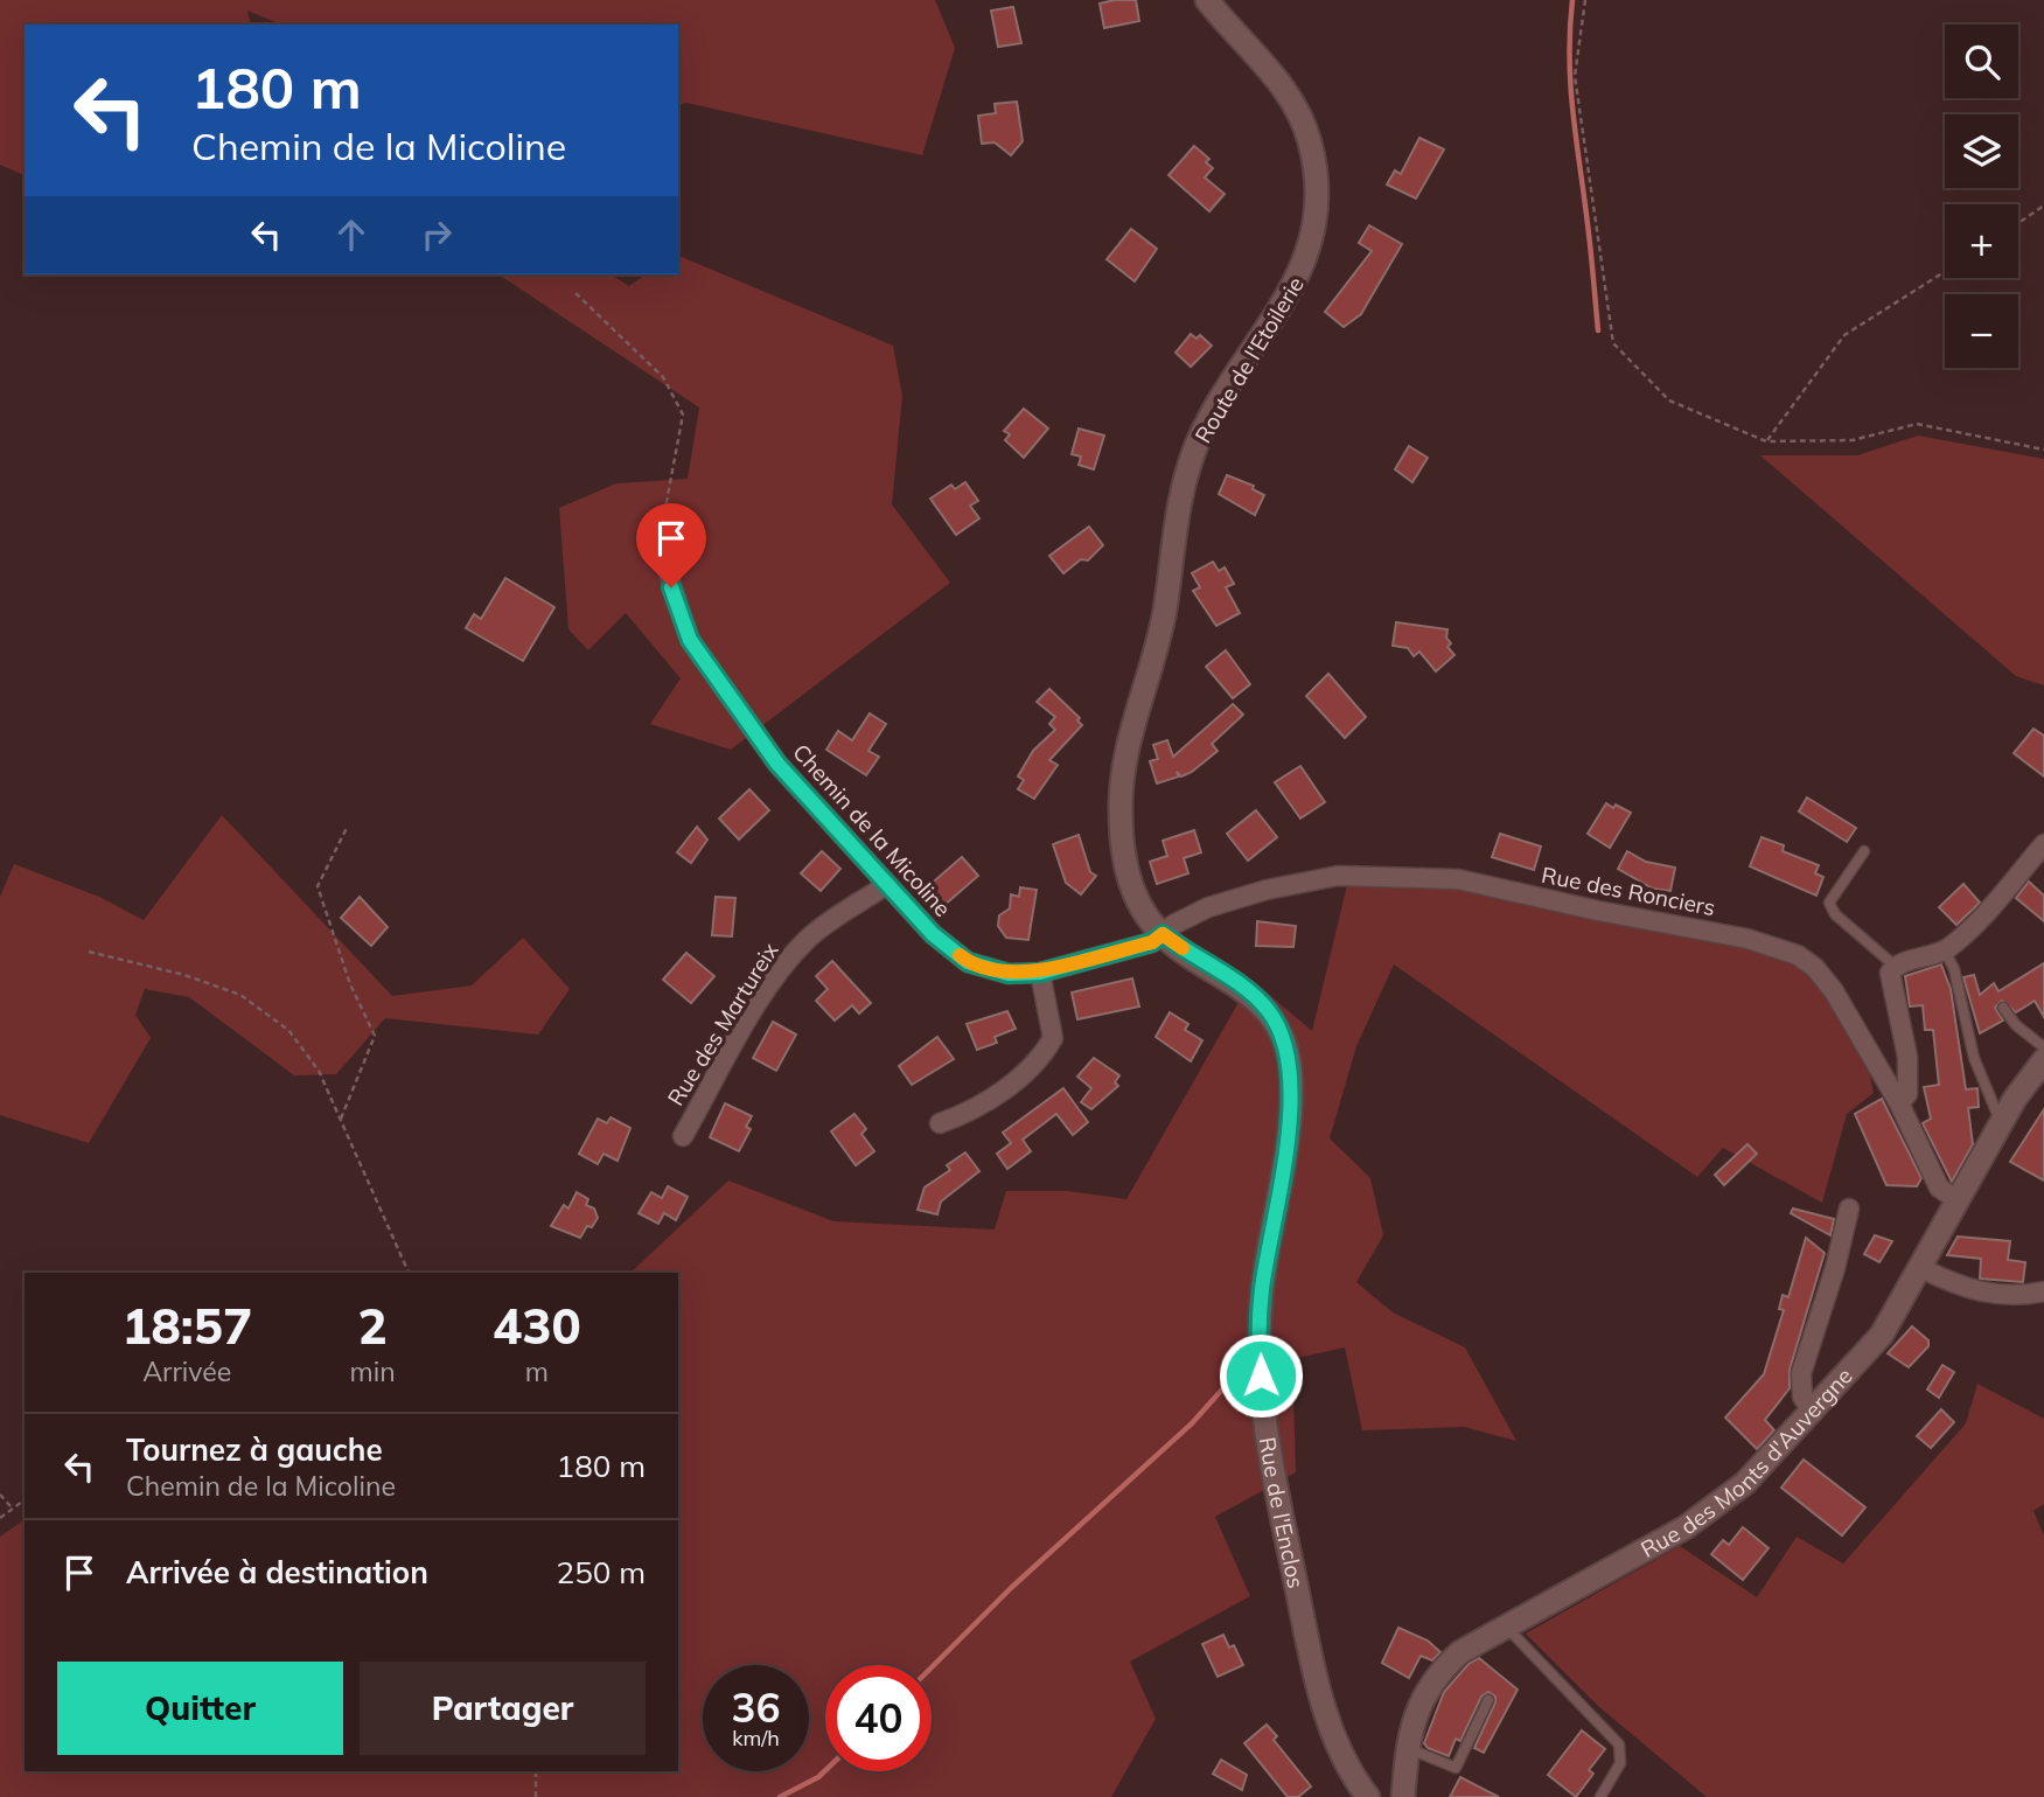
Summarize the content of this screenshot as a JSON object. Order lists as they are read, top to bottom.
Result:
{
  "streets": {
    "street": [
      "Route de l'Etoilerie",
      "Chemin de la Micoline",
      "Rue des Ronciers",
      "Rue des Martureix",
      "Rue des Monts d'Auvergne",
      "Rue de l'Enclos"
    ]
  },
  "crossings": [
    ["Route de l'Etoilerie", "Chemin de la Micoline"],
    ["Route de l'Etoilerie", "Rue des Ronciers"],
    ["Route de l'Etoilerie", "Rue de l'Enclos"],
    ["Chemin de la Micoline", "Rue des Ronciers"],
    ["Chemin de la Micoline", "Rue des Martureix"],
    ["Chemin de la Micoline", "Rue de l'Enclos"],
    ["Rue des Ronciers", "Rue des Monts d'Auvergne"],
    ["Rue des Ronciers", "Rue de l'Enclos"]
  ],
  "page": {
    "map_buttons": ["+", "−"],
    "turn": ["180 m", "Chemin de la Micoline"],
    "eta": [
      "18:57",
      "Arrivée",
      "2",
      "min",
      "430",
      "m"
    ],
    "list": [
      {
        "name": "Tournez à gauche",
        "note": "Chemin de la Micoline",
        "value": "180 m"
      },
      {
        "name": "Arrivée à destination",
        "value": "250 m"
      }
    ],
    "buttons": ["Quitter", "Partager"],
    "speed": "36 km/h",
    "limit": "40"
  }
}
